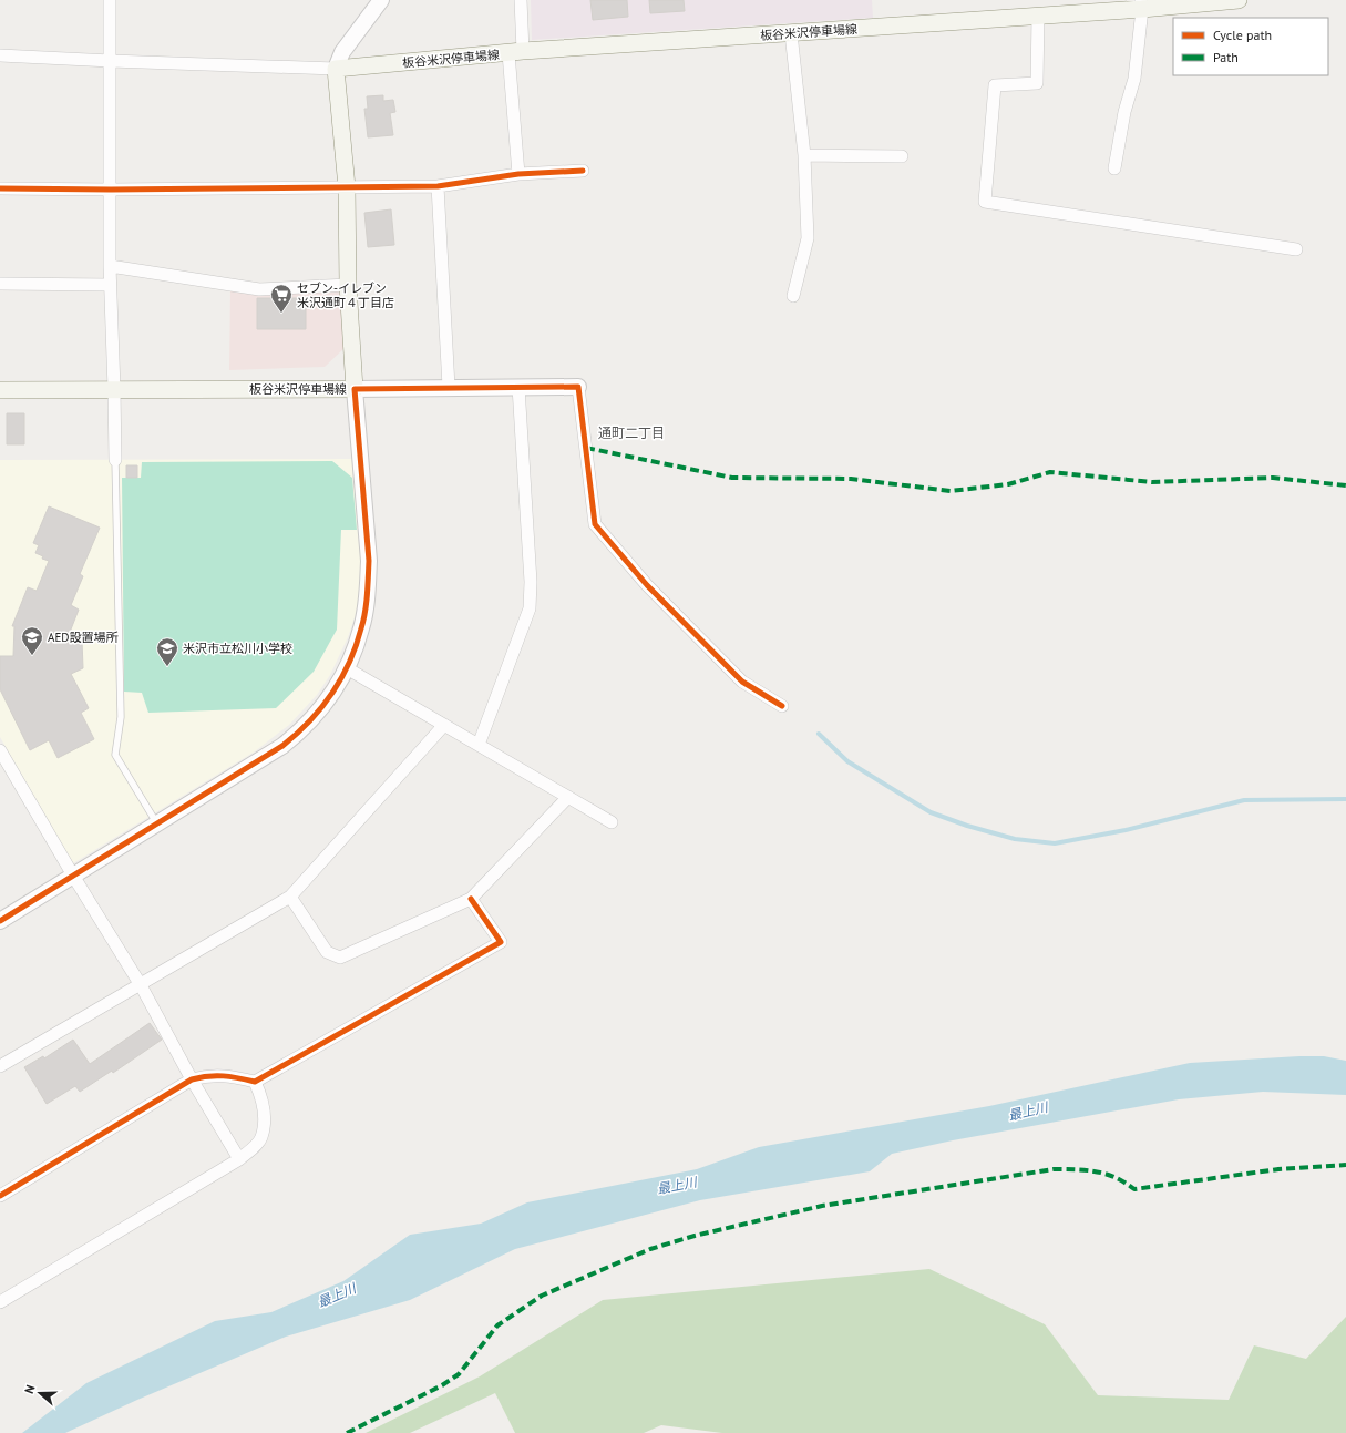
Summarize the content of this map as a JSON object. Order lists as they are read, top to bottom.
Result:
{
  "streets": {
    "main road": ["板谷米沢停車場線"]
  },
  "districts": ["通町二丁目"],
  "water": ["最上川"],
  "places": {
    "supermarket": ["セブン-イレブン 米沢通町４丁目店"],
    "school or university": ["AED設置場所", "米沢市立松川小学校"]
  },
  "legend": ["Cycle path", "Path"],
  "north": "left"
}
